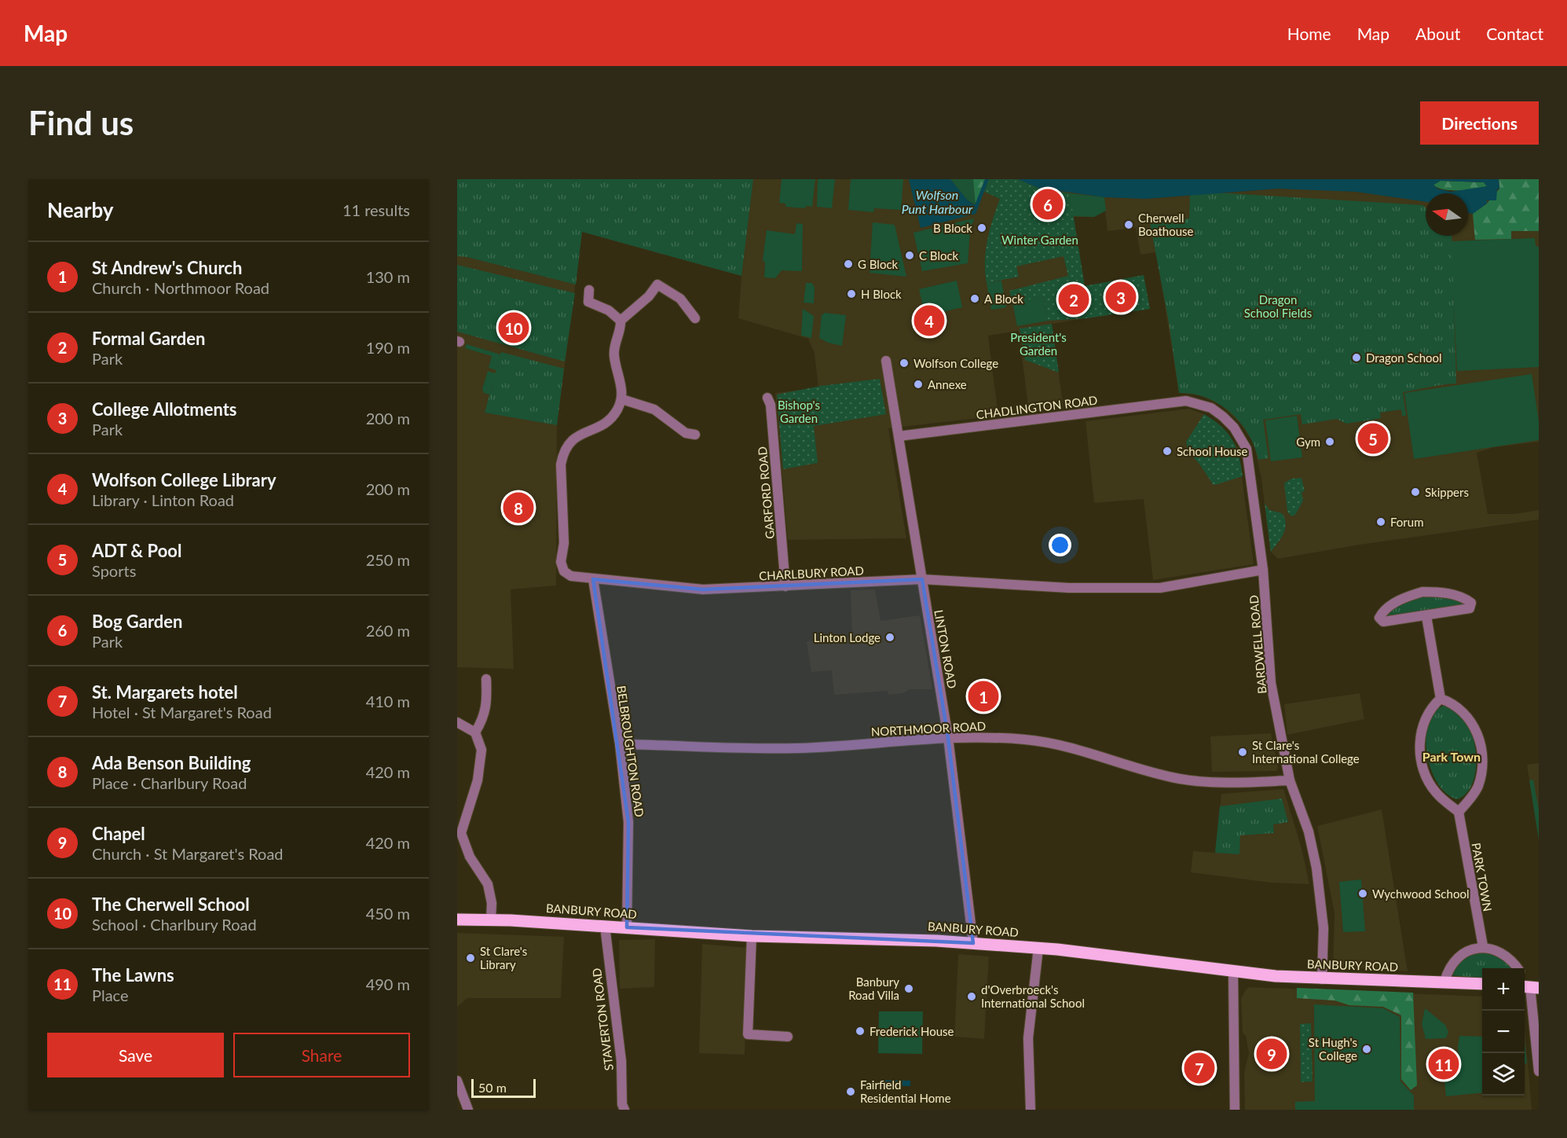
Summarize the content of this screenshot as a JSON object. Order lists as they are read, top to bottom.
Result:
{
  "streets": {
    "main road": ["BANBURY ROAD"],
    "street": [
      "CHADLINGTON ROAD",
      "GARFORD ROAD",
      "CHARLBURY ROAD",
      "BARDWELL ROAD",
      "LINTON ROAD",
      "NORTHMOOR ROAD",
      "BELBROUGHTON ROAD",
      "PARK TOWN",
      "STAVERTON ROAD"
    ]
  },
  "crossings": [
    ["CHADLINGTON ROAD", "BARDWELL ROAD"],
    ["CHADLINGTON ROAD", "LINTON ROAD"],
    ["GARFORD ROAD", "CHARLBURY ROAD"],
    ["CHARLBURY ROAD", "BARDWELL ROAD"],
    ["CHARLBURY ROAD", "LINTON ROAD"],
    ["CHARLBURY ROAD", "BELBROUGHTON ROAD"],
    ["BARDWELL ROAD", "NORTHMOOR ROAD"],
    ["BARDWELL ROAD", "BANBURY ROAD"],
    ["LINTON ROAD", "NORTHMOOR ROAD"],
    ["LINTON ROAD", "BANBURY ROAD"],
    ["NORTHMOOR ROAD", "BELBROUGHTON ROAD"],
    ["BELBROUGHTON ROAD", "BANBURY ROAD"],
    ["BANBURY ROAD", "STAVERTON ROAD"]
  ],
  "districts": ["Park Town"],
  "water": ["Wolfson Punt Harbour"],
  "parks": [
    "Winter Garden",
    "Dragon School Fields",
    "President's Garden",
    "Bishop's Garden"
  ],
  "places": [
    "Cherwell Boathouse",
    "B Block",
    "C Block",
    "G Block",
    "H Block",
    "A Block",
    "Dragon School",
    "Wolfson College",
    "Annexe",
    "Gym",
    "School House",
    "Skippers",
    "Forum",
    "Linton Lodge",
    "St Clare's International College",
    "Wychwood School",
    "St Clare's Library",
    "Banbury Road Villa",
    "d'Overbroeck's International School",
    "Frederick House",
    "St Hugh's College",
    "Fairfield Residential Home"
  ],
  "scale_bar": "50 m",
  "north": "left",
  "page": {
    "header": "Map",
    "nav": [
      "Home",
      "Map",
      "About",
      "Contact"
    ],
    "buttons": [
      "Directions",
      ["Save", "Share"]
    ],
    "title": "Find us",
    "heading": ["Nearby", "11 results"],
    "pins": [
      "6",
      "3",
      "2",
      "4",
      "10",
      "5",
      "8",
      "1",
      "9",
      "11",
      "7"
    ],
    "list": [
      {
        "mark": "1",
        "name": "St Andrew's Church",
        "note": "Church · Northmoor Road",
        "value": "130 m"
      },
      {
        "mark": "2",
        "name": "Formal Garden",
        "note": "Park",
        "value": "190 m"
      },
      {
        "mark": "3",
        "name": "College Allotments",
        "note": "Park",
        "value": "200 m"
      },
      {
        "mark": "4",
        "name": "Wolfson College Library",
        "note": "Library · Linton Road",
        "value": "200 m"
      },
      {
        "mark": "5",
        "name": "ADT & Pool",
        "note": "Sports",
        "value": "250 m"
      },
      {
        "mark": "6",
        "name": "Bog Garden",
        "note": "Park",
        "value": "260 m"
      },
      {
        "mark": "7",
        "name": "St. Margarets hotel",
        "note": "Hotel · St Margaret's Road",
        "value": "410 m"
      },
      {
        "mark": "8",
        "name": "Ada Benson Building",
        "note": "Place · Charlbury Road",
        "value": "420 m"
      },
      {
        "mark": "9",
        "name": "Chapel",
        "note": "Church · St Margaret's Road",
        "value": "420 m"
      },
      {
        "mark": "10",
        "name": "The Cherwell School",
        "note": "School · Charlbury Road",
        "value": "450 m"
      },
      {
        "mark": "11",
        "name": "The Lawns",
        "note": "Place",
        "value": "490 m"
      }
    ],
    "map_buttons": ["+", "−"],
    "scale": "50 m"
  }
}
